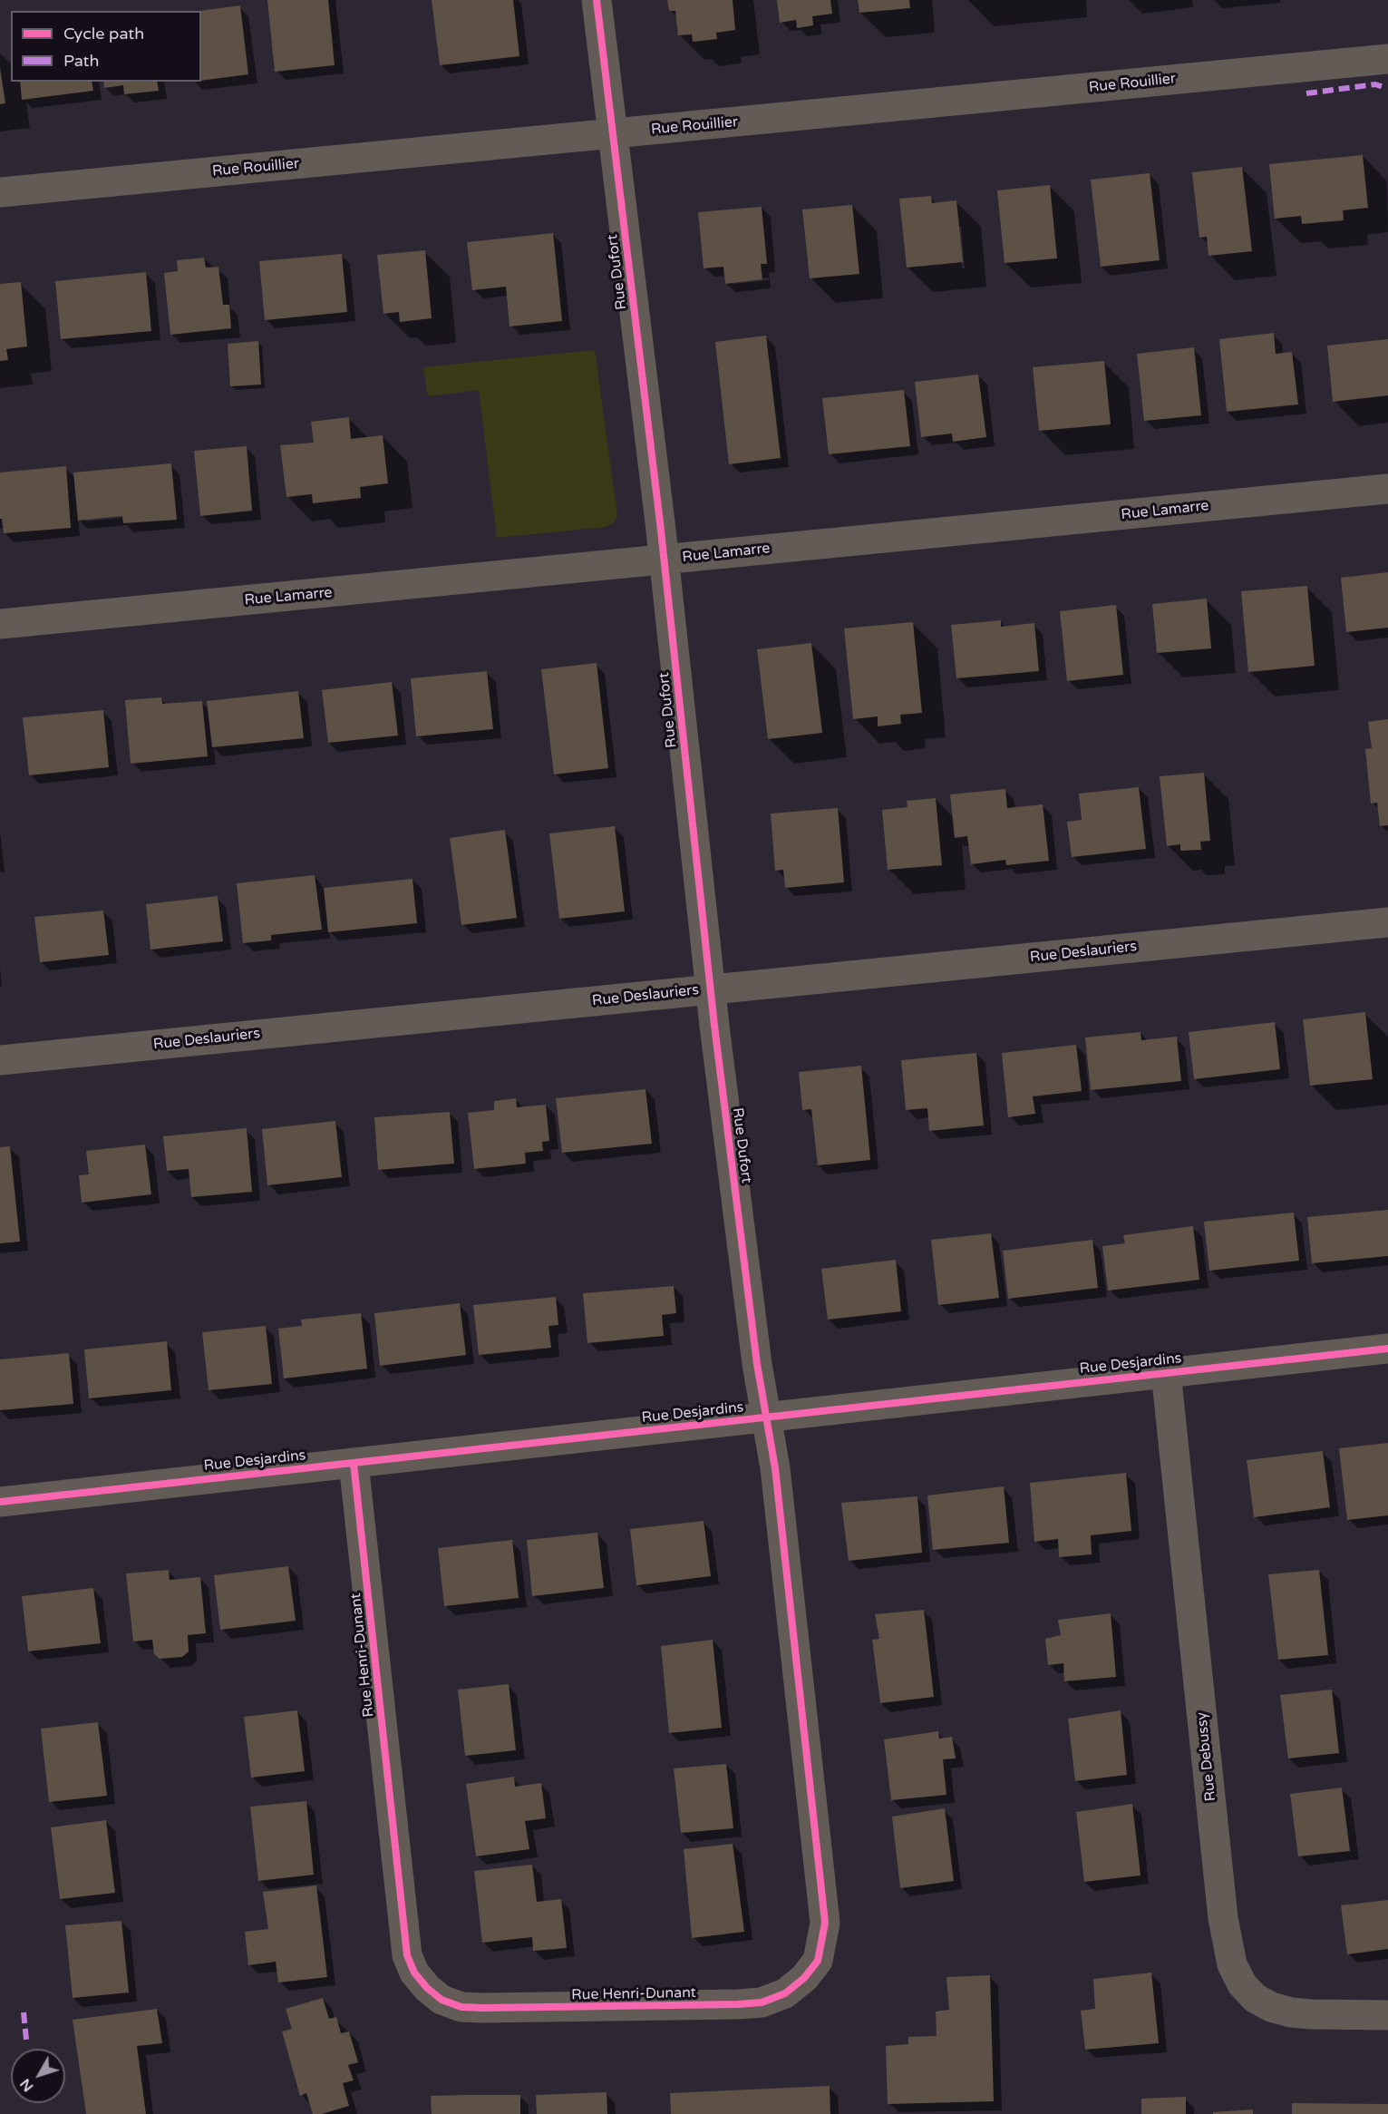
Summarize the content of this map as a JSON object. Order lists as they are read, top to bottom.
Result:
{
  "streets": {
    "street": [
      "Rue Rouillier",
      "Rue Dufort",
      "Rue Lamarre",
      "Rue Deslauriers",
      "Rue Desjardins",
      "Rue Henri-Dunant",
      "Rue Debussy"
    ]
  },
  "crossings": [
    ["Rue Rouillier", "Rue Dufort"],
    ["Rue Dufort", "Rue Lamarre"],
    ["Rue Dufort", "Rue Deslauriers"],
    ["Rue Dufort", "Rue Desjardins"],
    ["Rue Dufort", "Rue Henri-Dunant"],
    ["Rue Desjardins", "Rue Henri-Dunant"],
    ["Rue Desjardins", "Rue Debussy"]
  ],
  "legend": ["Cycle path", "Path"],
  "north": "bottom left"
}
